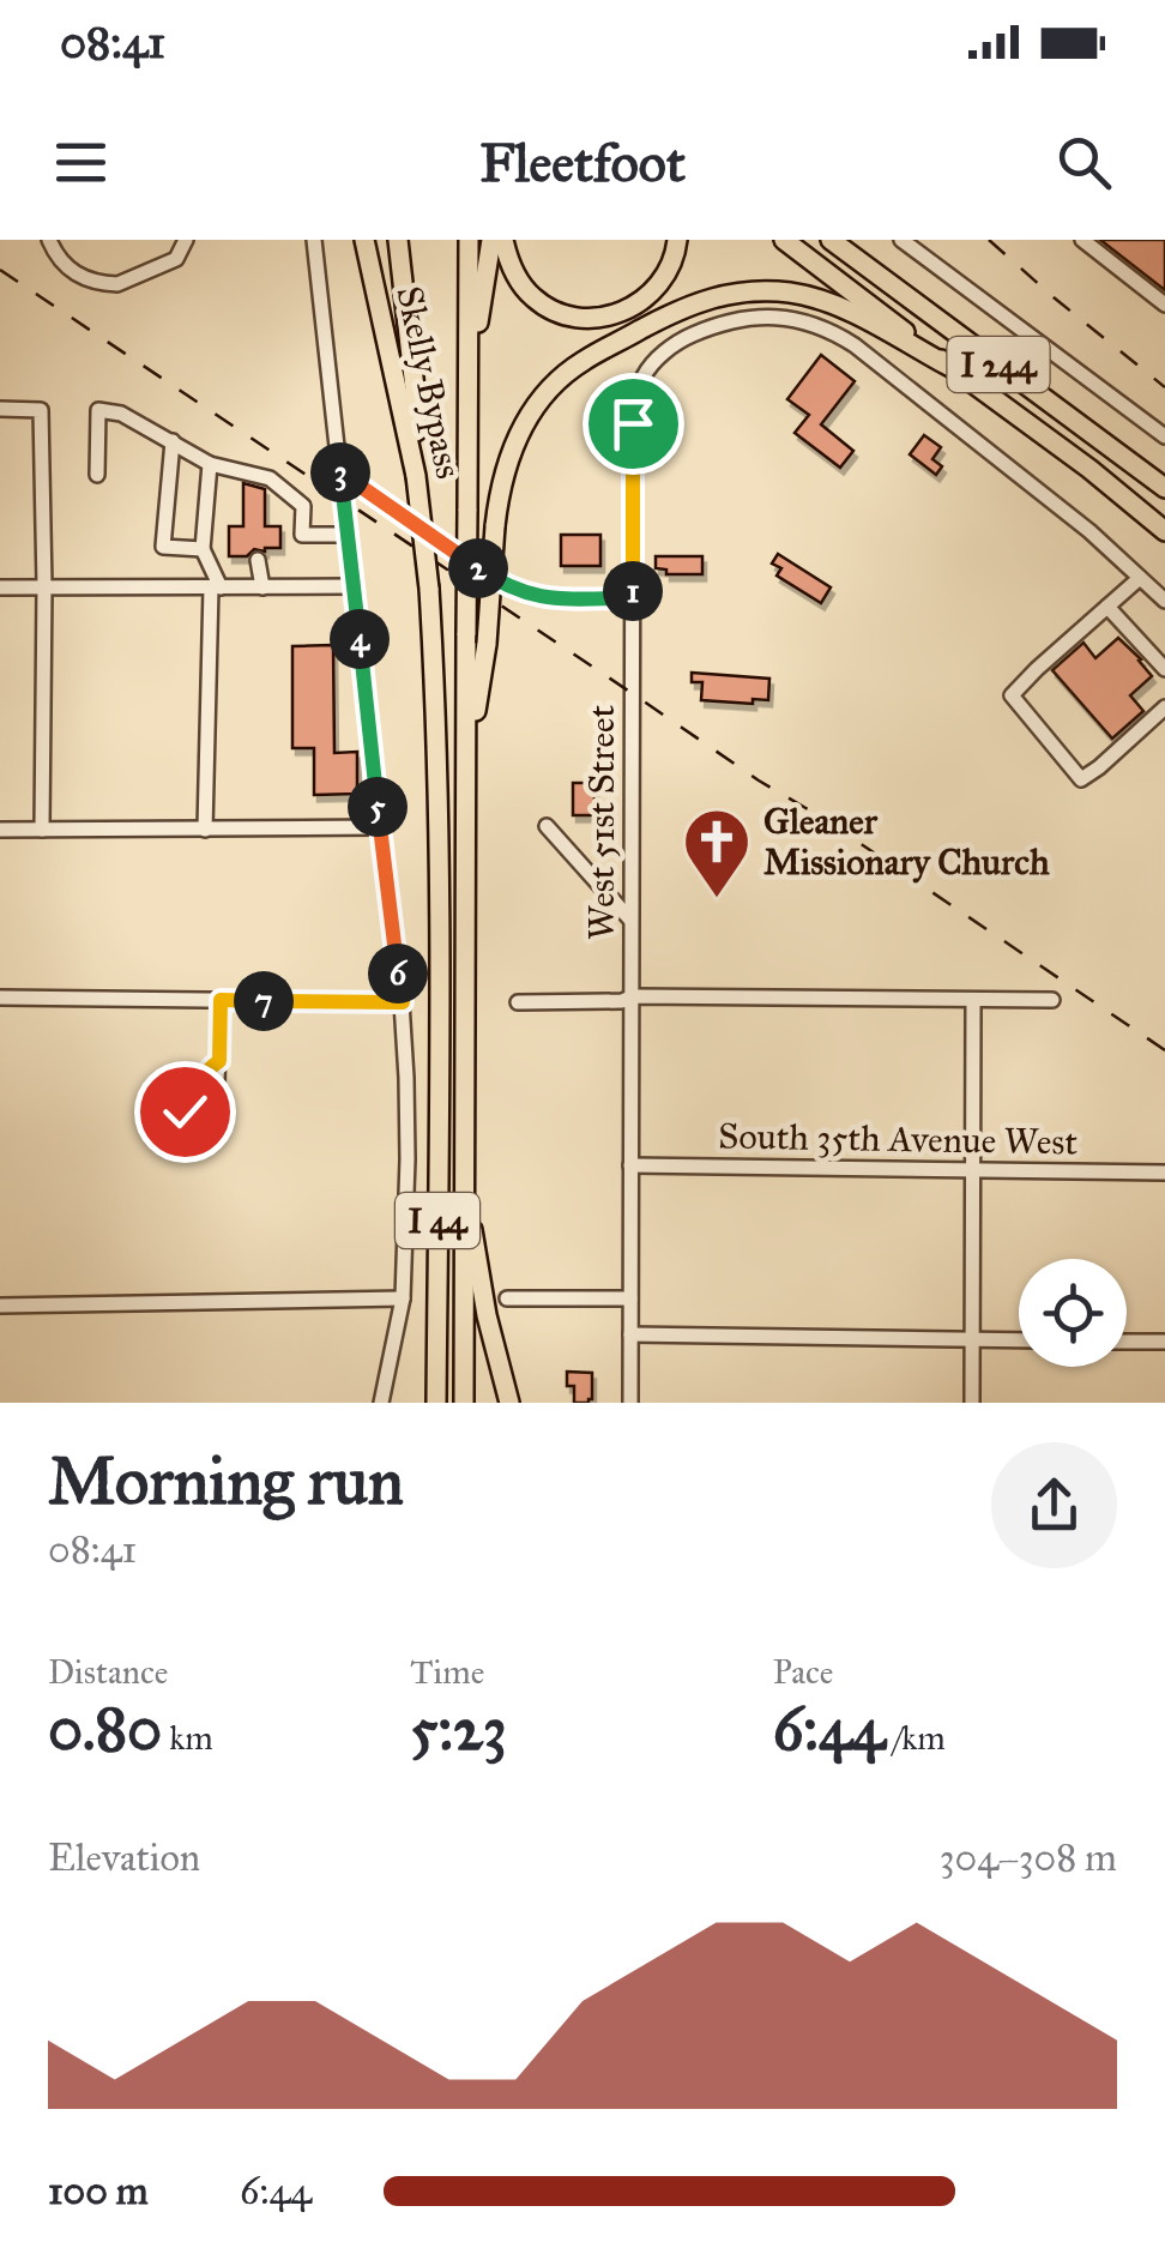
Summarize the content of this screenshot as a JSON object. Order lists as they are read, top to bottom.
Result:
{
  "streets": {
    "highway": ["I 244", "Skelly Bypass", "I 44"],
    "street": ["West 51st Street", "South 35th Avenue West"]
  },
  "crossings": [
    ["West 51st Street", "South 35th Avenue West"]
  ],
  "places": {
    "church": ["Gleaner Missionary Church"]
  },
  "page": {
    "status": "08:41",
    "header": "Fleetfoot",
    "pins": [
      "3",
      "2",
      "1",
      "4",
      "5",
      "6",
      "7"
    ],
    "heading": ["Morning run", "08:41"],
    "stats": [
      ["Distance", "0.80 km"],
      ["Time", "5:23"],
      ["Pace", "6:44 /km"]
    ],
    "chart": ["Elevation", "304–308 m"],
    "list": [
      {
        "name": "100 m",
        "note": "6:44"
      }
    ]
  }
}
